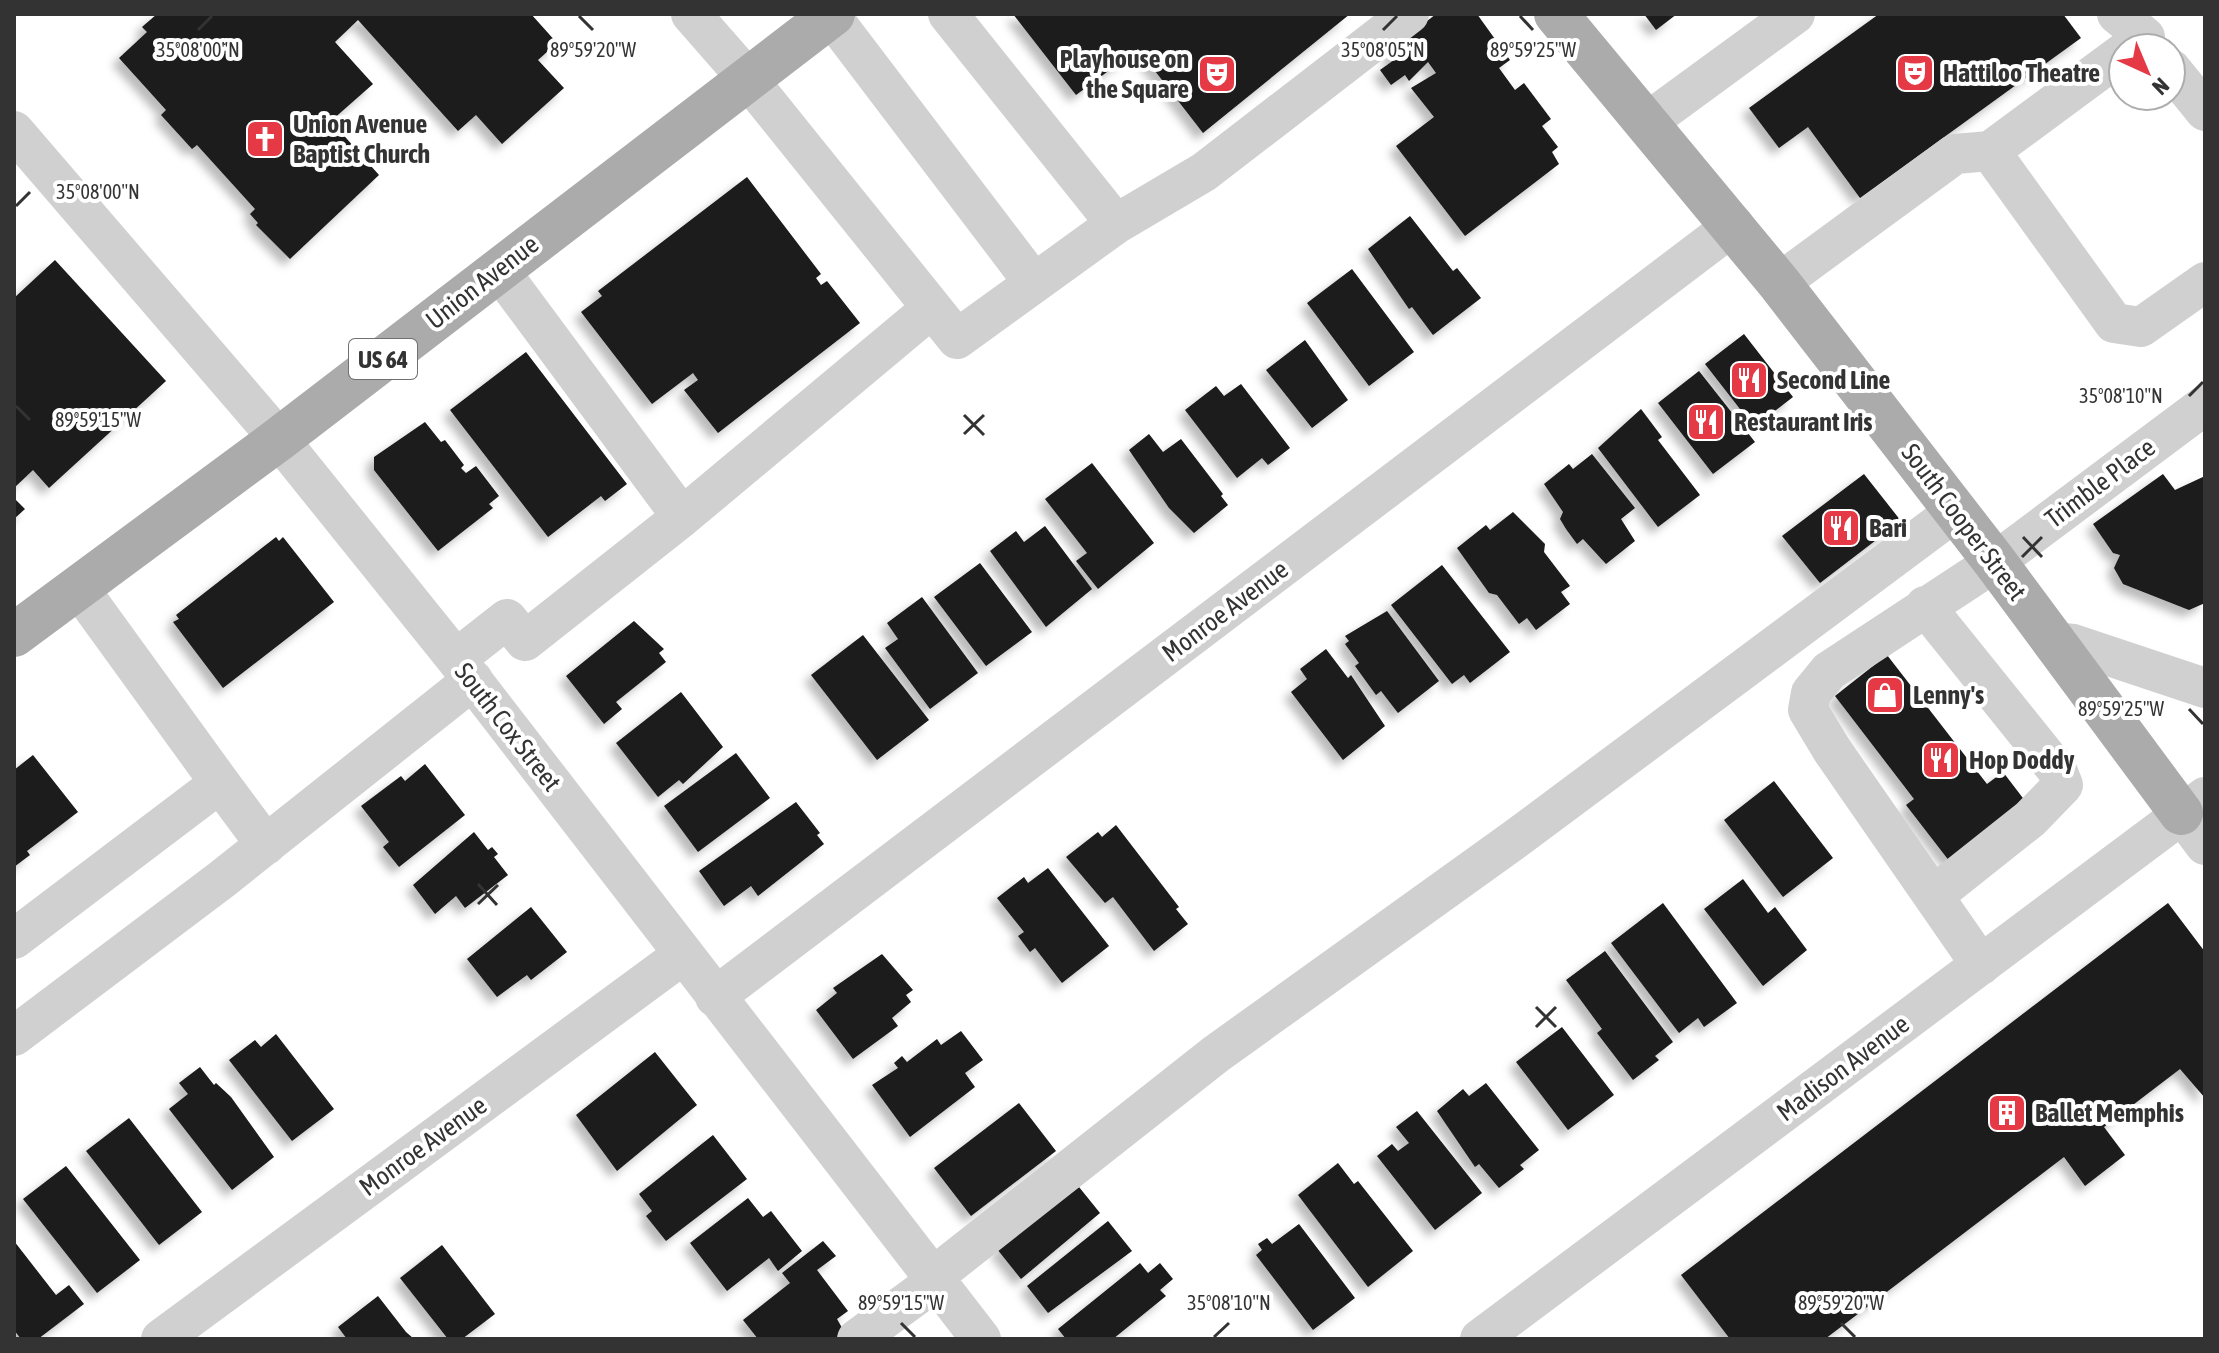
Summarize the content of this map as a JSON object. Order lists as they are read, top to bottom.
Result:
{
  "streets": {
    "main road": ["Union Avenue", "US 64", "South Cooper Street"],
    "street": [
      "Trimble Place",
      "Monroe Avenue",
      "South Cox Street",
      "Madison Avenue"
    ]
  },
  "crossings": [
    ["Union Avenue", "South Cox Street"],
    ["Trimble Place", "South Cooper Street"],
    ["South Cooper Street", "Monroe Avenue"],
    ["South Cooper Street", "Madison Avenue"],
    ["Monroe Avenue", "South Cox Street"]
  ],
  "places": {
    "theatre": ["Hattiloo Theatre", "Playhouse on the Square"],
    "church": ["Union Avenue Baptist Church"],
    "restaurant": [
      "Second Line",
      "Restaurant Iris",
      "Bari",
      "Hop Doddy"
    ],
    "shop": ["Lenny's"],
    "building": ["Ballet Memphis"]
  },
  "north": "bottom right",
  "coordinates": [
    "35°08'00\"N",
    "35°08'05\"N",
    "89°59'20\"W",
    "89°59'25\"W",
    "35°08'10\"N",
    "89°59'15\"W"
  ]
}
